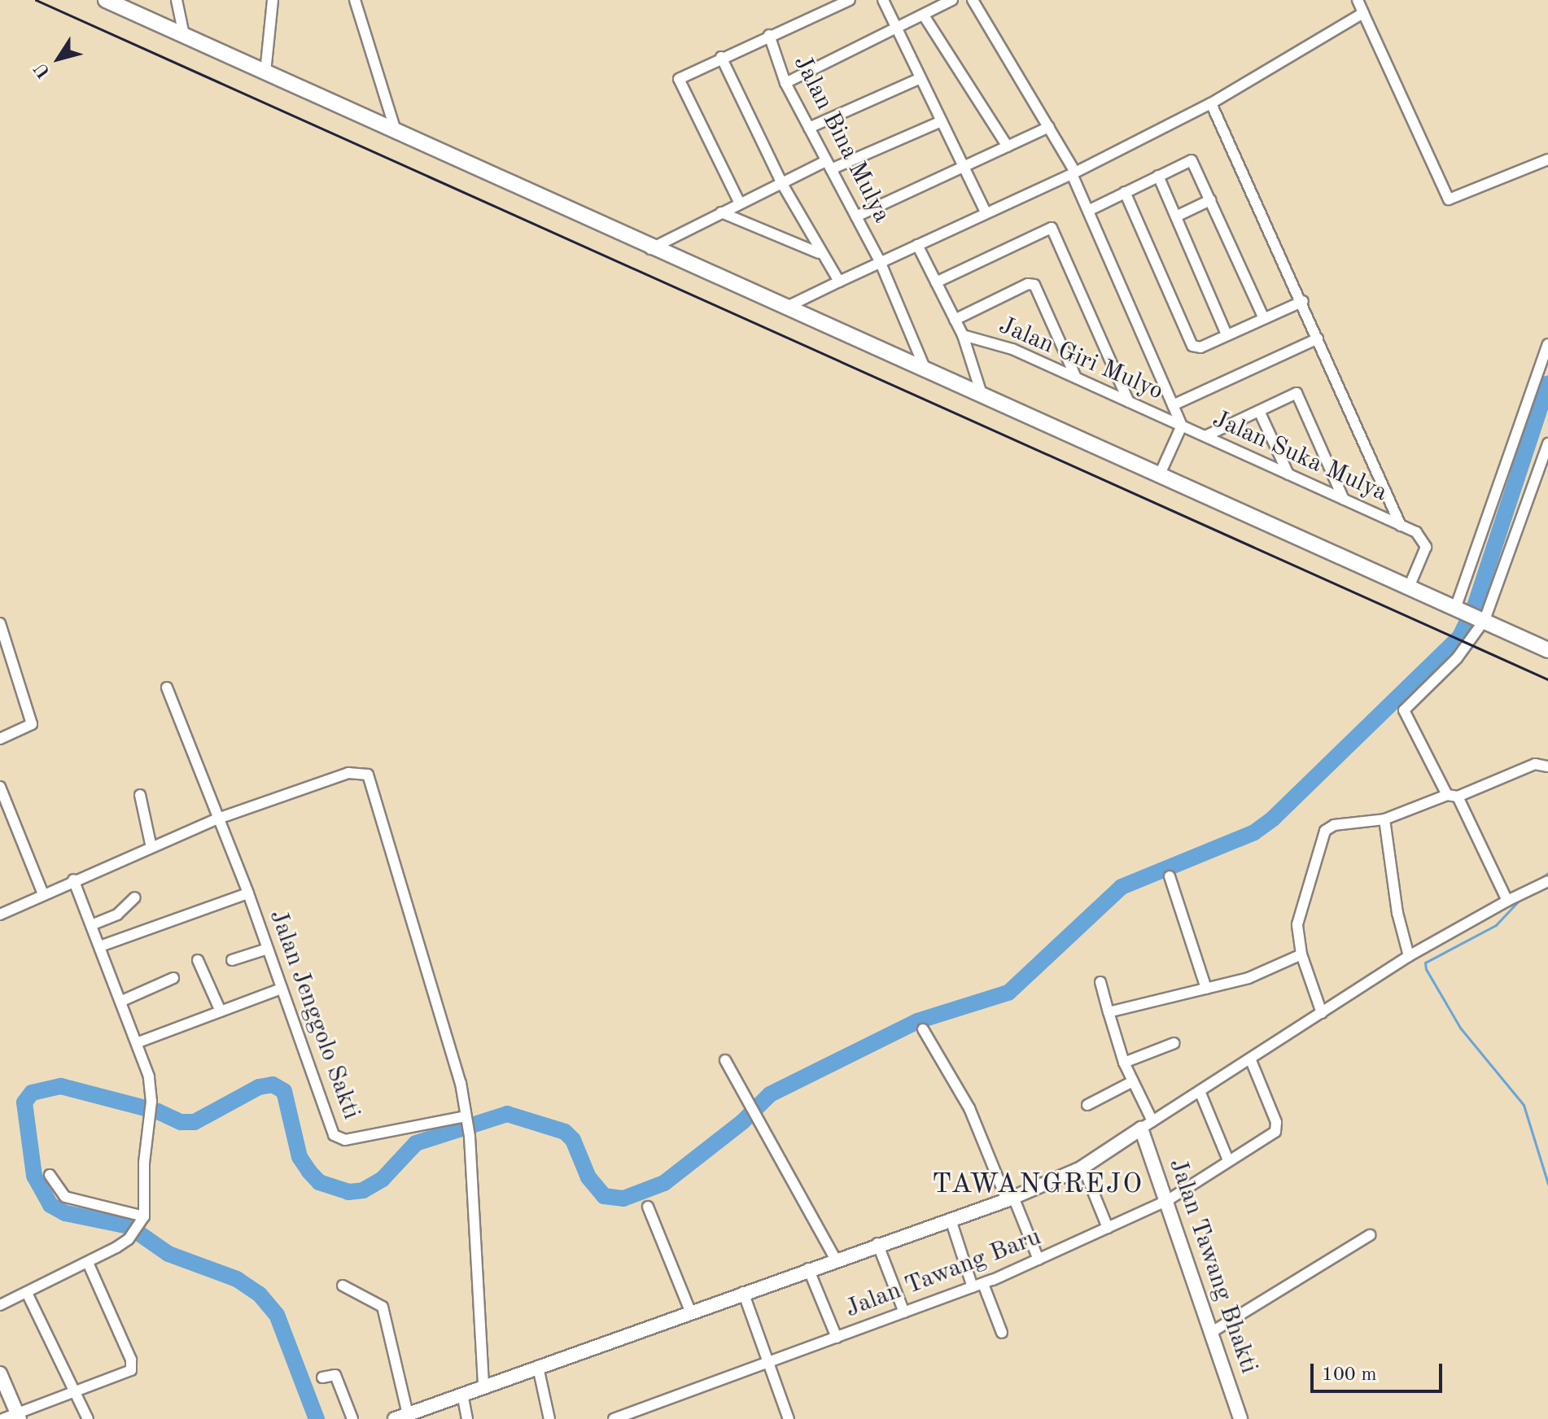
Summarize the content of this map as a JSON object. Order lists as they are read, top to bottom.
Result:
{
  "streets": {
    "street": [
      "Jalan Bina Mulya",
      "Jalan Giri Mulyo",
      "Jalan Suka Mulya",
      "Jalan Jenggolo Sakti",
      "Jalan Tawang Bhakti",
      "Jalan Tawang Baru"
    ]
  },
  "crossings": [
    ["Jalan Giri Mulyo", "Jalan Suka Mulya"],
    ["Jalan Tawang Bhakti", "Jalan Tawang Baru"]
  ],
  "districts": ["TAWANGREJO"],
  "scale_bar": "100 m",
  "north": "bottom left"
}
